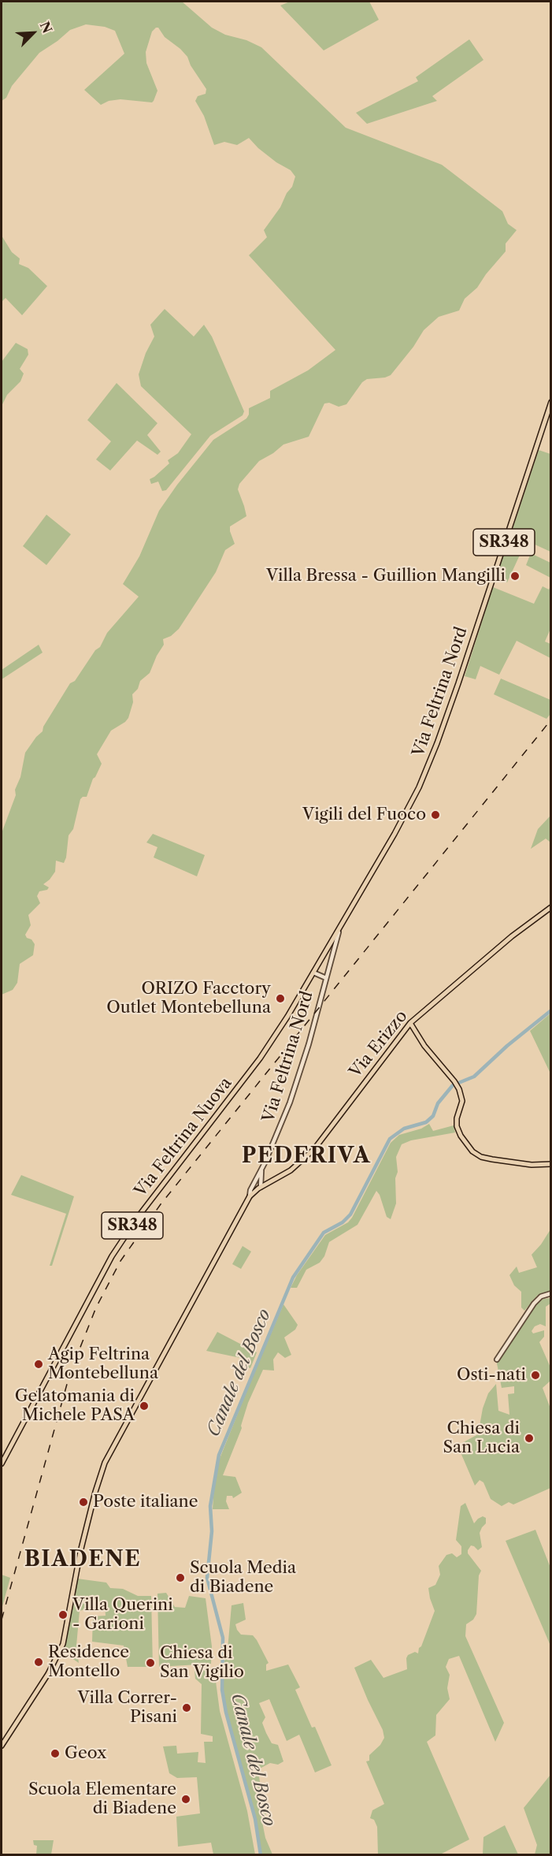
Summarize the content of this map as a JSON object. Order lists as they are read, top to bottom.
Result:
{
  "streets": {
    "main road": [
      "SR348",
      "Via Feltrina Nord",
      "Via Erizzo",
      "Via Feltrina Nuova"
    ]
  },
  "crossings": [
    ["Via Feltrina Nord", "Via Erizzo"],
    ["Via Feltrina Nord", "Via Feltrina Nuova"]
  ],
  "districts": ["PEDERIVA", "BIADENE"],
  "water": ["Canale del Bosco"],
  "places": [
    "Villa Bressa - Guillion Mangilli",
    "Vigili del Fuoco",
    "ORIZO Facctory Outlet Montebelluna",
    "Agip Feltrina Montebelluna",
    "Osti-nati",
    "Gelatomania di Michele PASA",
    "Chiesa di San Lucia",
    "Poste italiane",
    "Scuola Media di Biadene",
    "Villa Querini - Garioni",
    "Residence Montello",
    "Chiesa di San Vigilio",
    "Villa Correr- Pisani",
    "Geox",
    "Scuola Elementare di Biadene"
  ],
  "north": "top right"
}
